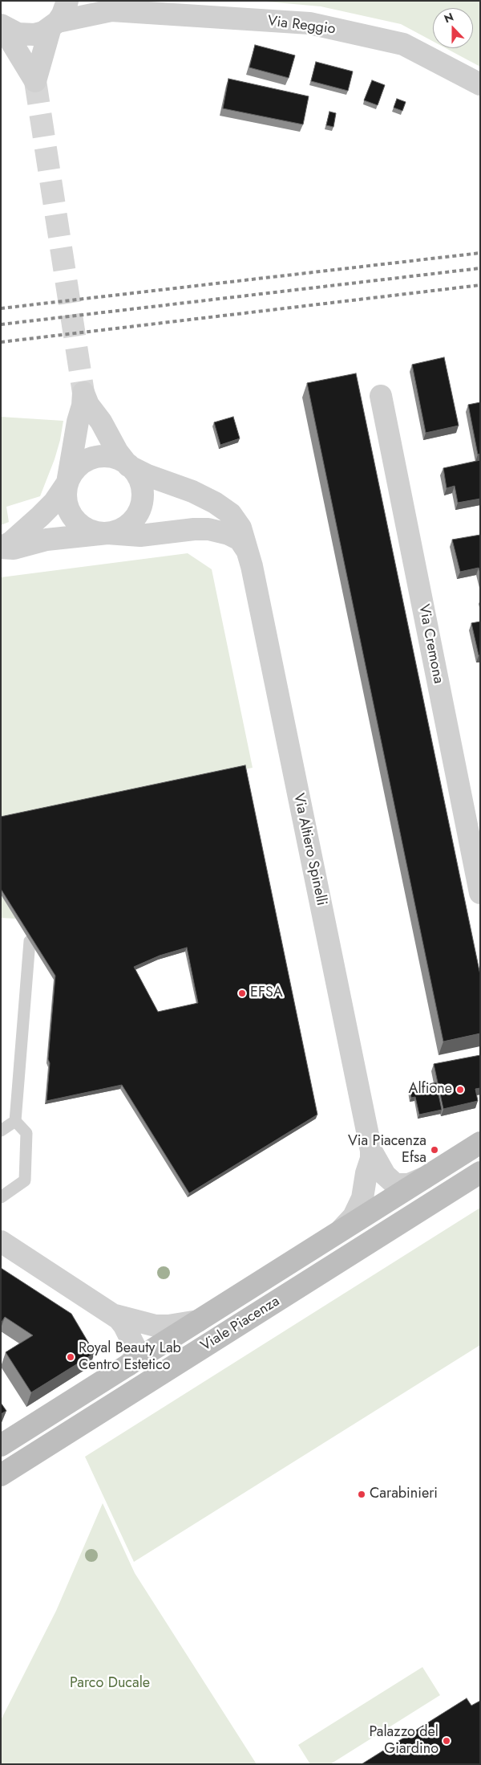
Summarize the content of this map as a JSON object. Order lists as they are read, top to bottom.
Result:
{
  "streets": {
    "main road": ["Viale Piacenza"],
    "street": ["Via Reggio", "Via Cremona", "Via Altiero Spinelli"]
  },
  "crossings": [
    ["Via Altiero Spinelli", "Viale Piacenza"]
  ],
  "parks": ["Parco Ducale"],
  "places": [
    "EFSA",
    "Alfione",
    "Via Piacenza Efsa",
    "Royal Beauty Lab Centro Estetico",
    "Carabinieri",
    "Palazzo del Giardino"
  ],
  "north": "top"
}
